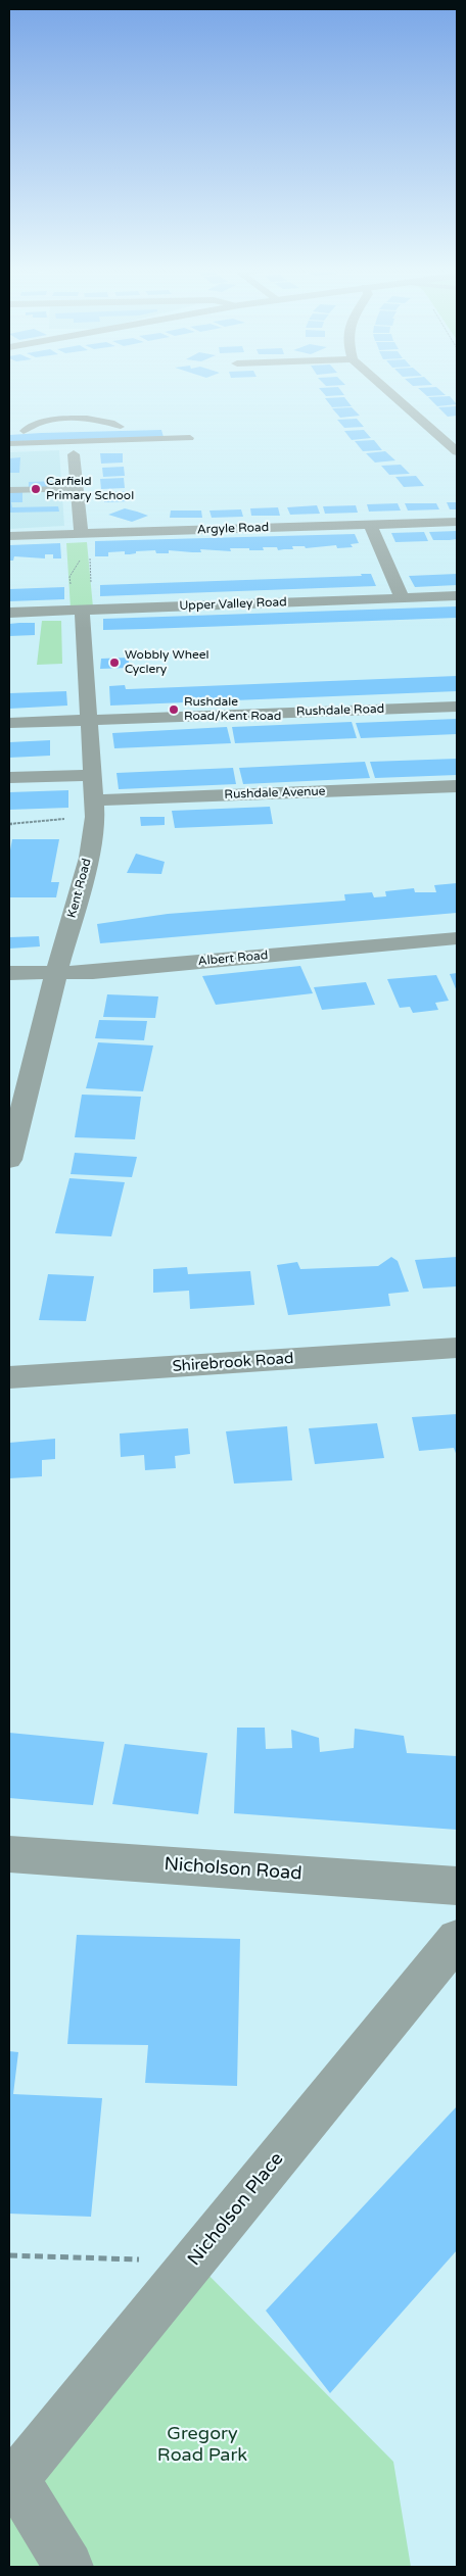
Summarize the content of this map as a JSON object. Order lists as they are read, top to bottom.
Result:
{
  "streets": {
    "street": [
      "Argyle Road",
      "Upper Valley Road",
      "Rushdale Road",
      "Rushdale Avenue",
      "Kent Road",
      "Albert Road",
      "Shirebrook Road",
      "Nicholson Road",
      "Nicholson Place"
    ]
  },
  "crossings": [
    ["Upper Valley Road", "Kent Road"],
    ["Rushdale Road", "Kent Road"],
    ["Rushdale Avenue", "Kent Road"],
    ["Kent Road", "Albert Road"]
  ],
  "parks": ["Gregory Road Park"],
  "places": ["Carfield Primary School", "Wobbly Wheel Cyclery", "Rushdale Road/Kent Road"]
}
